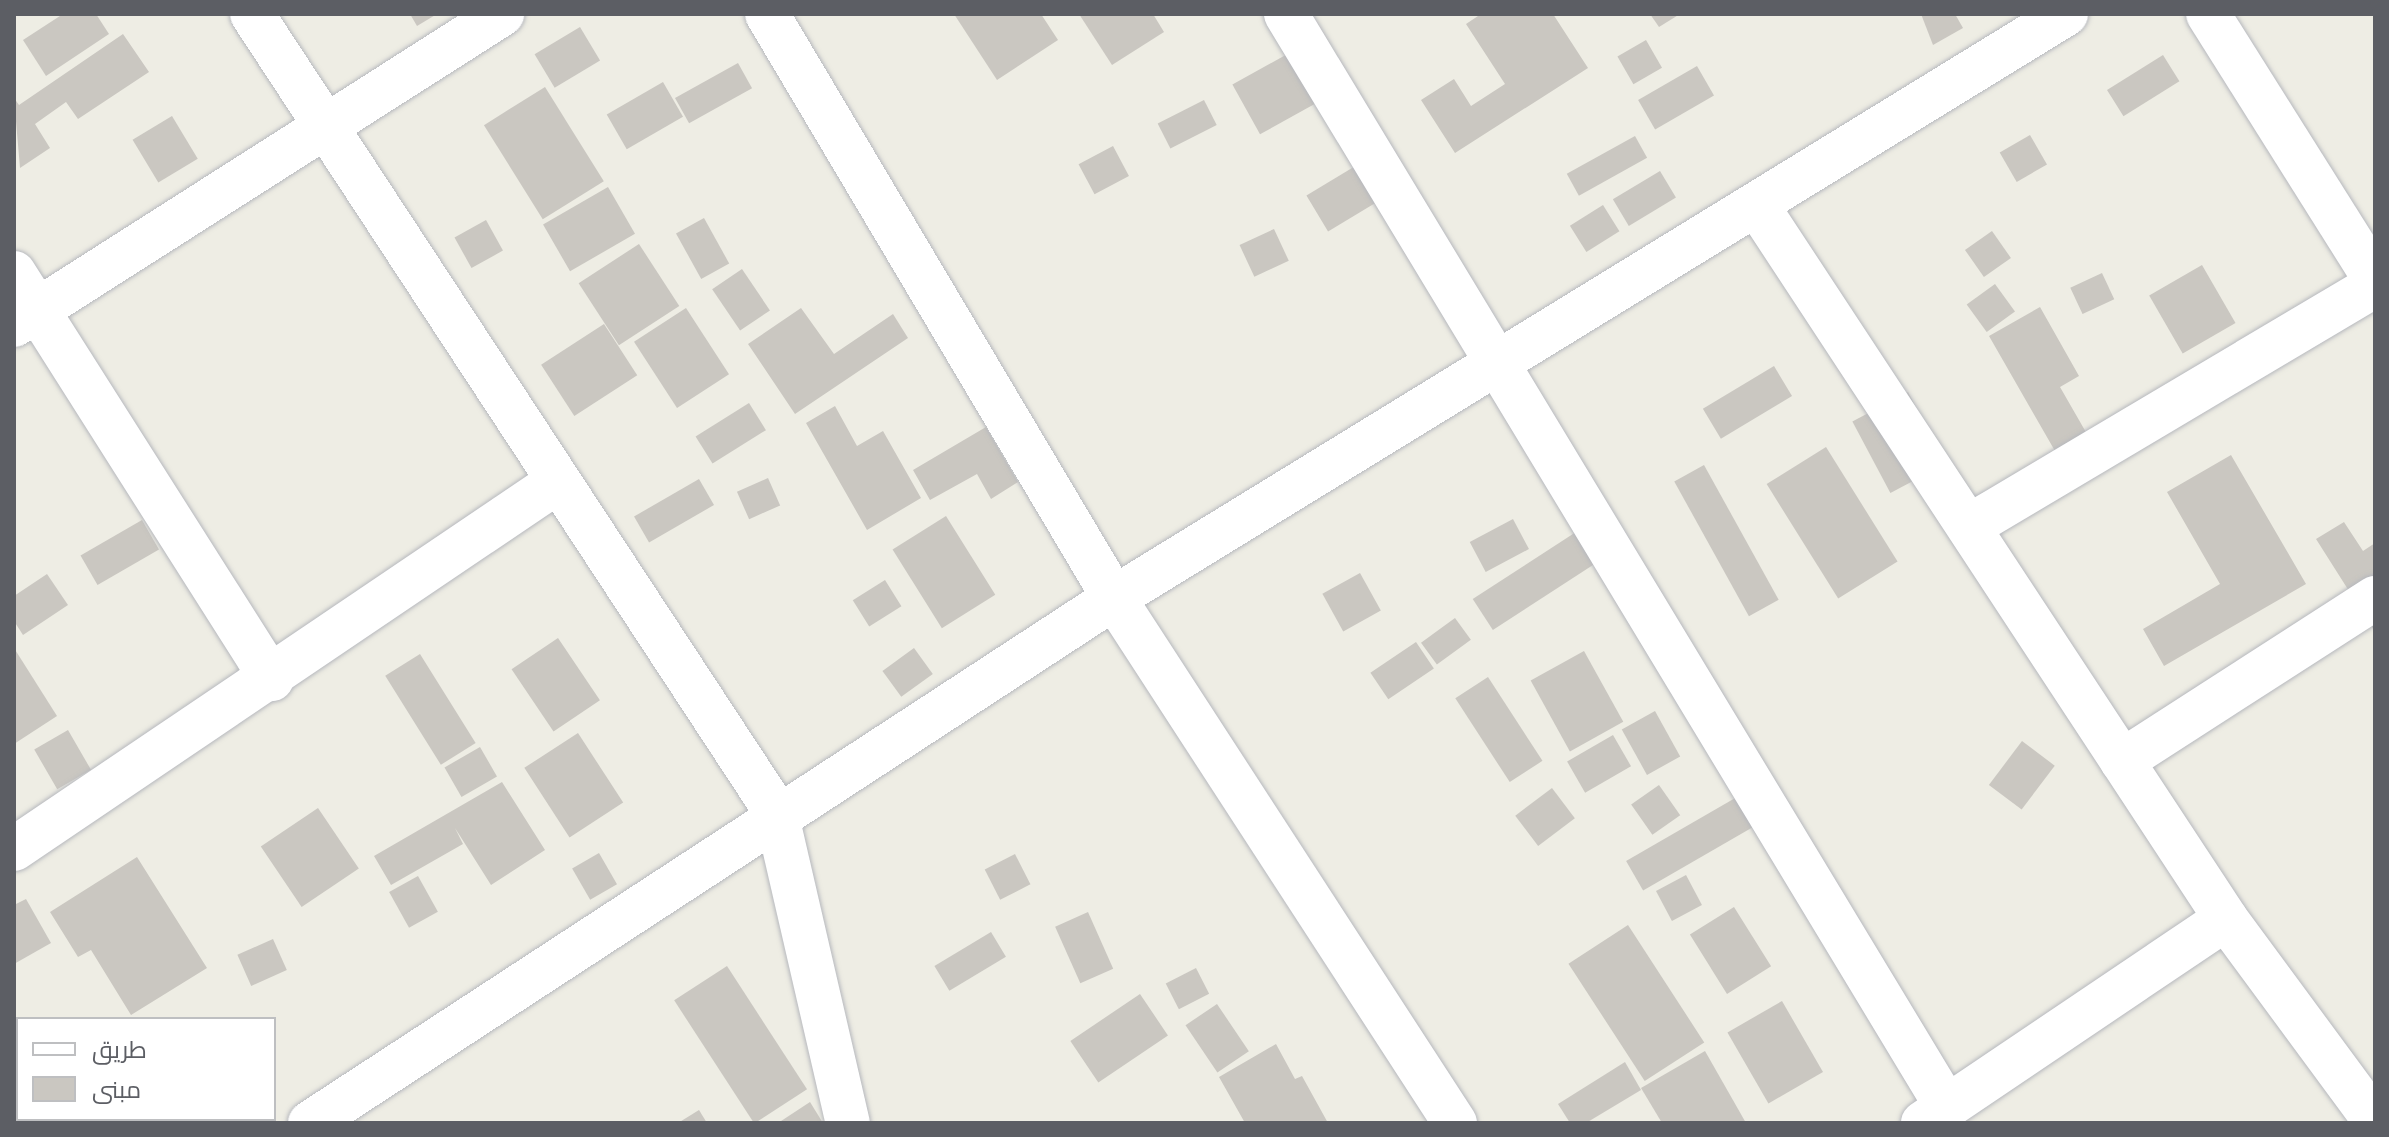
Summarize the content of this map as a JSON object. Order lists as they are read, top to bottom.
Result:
{
  "legend": ["طريق", "مبنى"]
}
